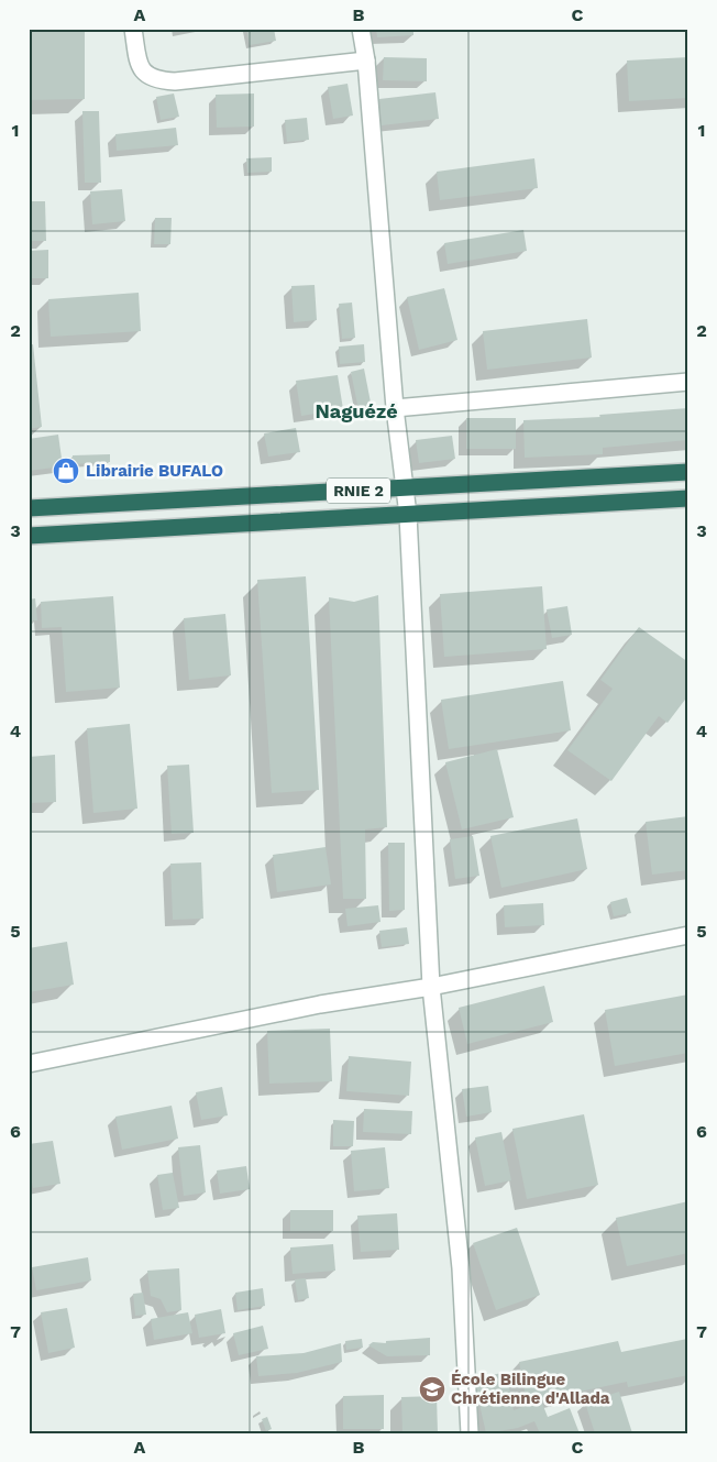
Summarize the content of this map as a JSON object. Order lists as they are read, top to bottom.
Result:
{
  "streets": {
    "highway": ["RNIE 2"]
  },
  "districts": ["Naguézé"],
  "places": {
    "shop": ["Librairie BUFALO"],
    "school or university": ["École Bilingue Chrétienne d'Allada"]
  },
  "grid": {
    "columns": ["A", "B", "C"],
    "rows": [
      "1",
      "2",
      "3",
      "4",
      "5",
      "6",
      "7"
    ]
  }
}
